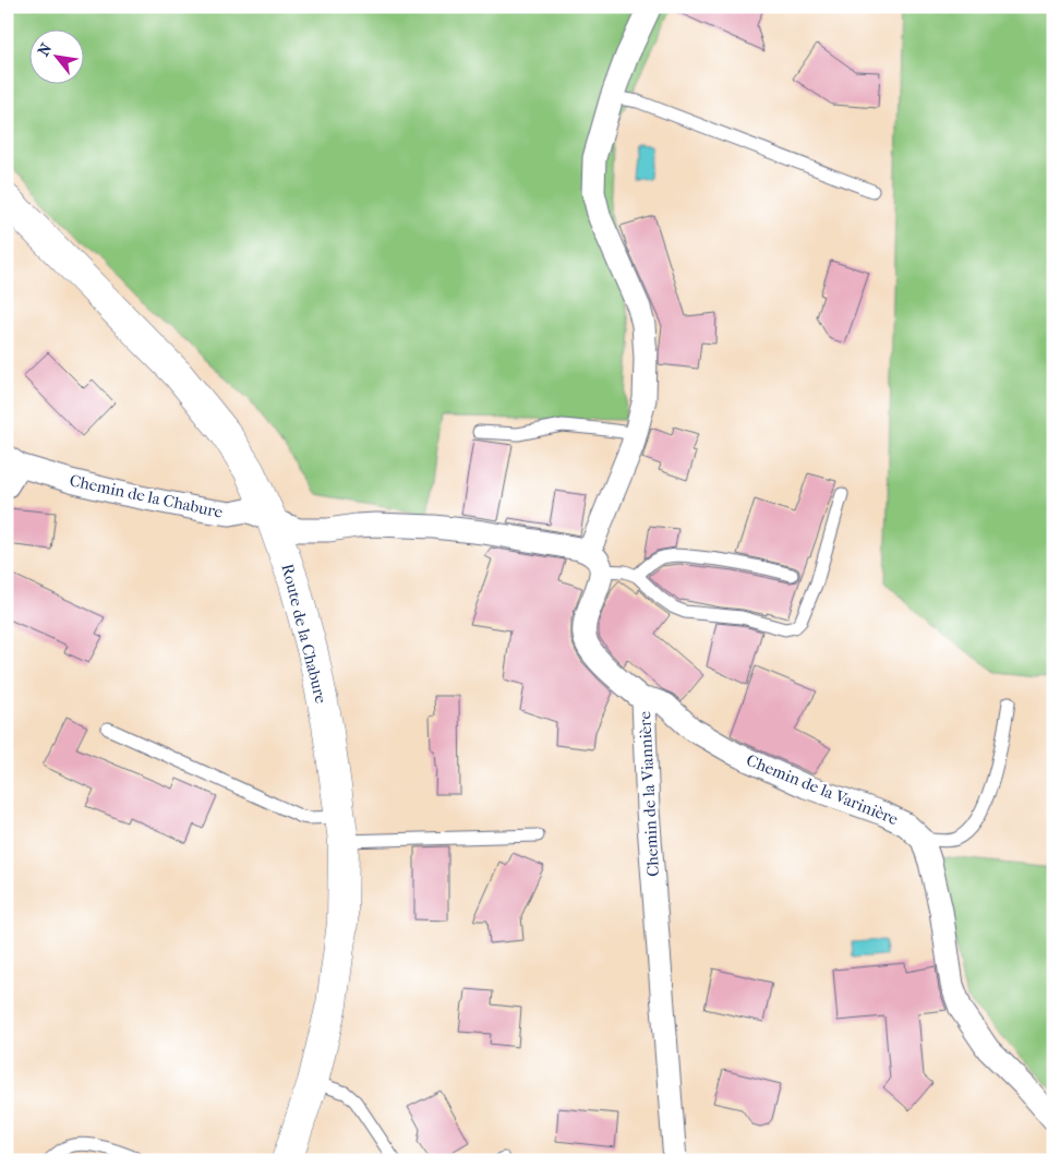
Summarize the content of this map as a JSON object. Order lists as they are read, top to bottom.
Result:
{
  "streets": {
    "main road": ["Route de la Chabure"],
    "street": ["Chemin de la Chabure", "Chemin de la Varinière", "Chemin de la Viannière"]
  },
  "crossings": [
    ["Chemin de la Chabure", "Route de la Chabure"],
    ["Chemin de la Varinière", "Chemin de la Viannière"]
  ],
  "north": "top left"
}
